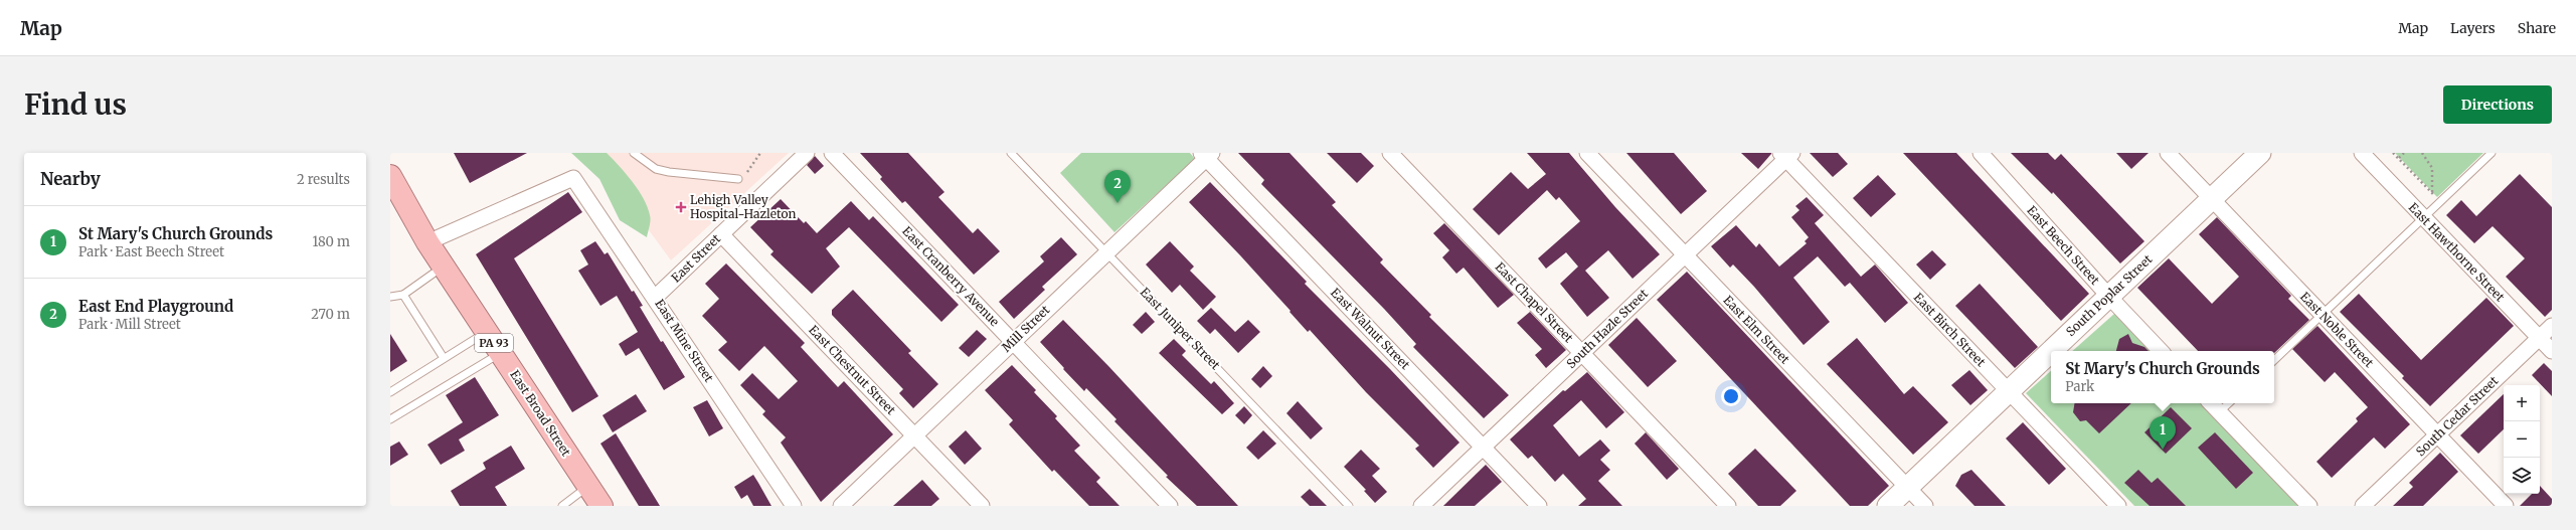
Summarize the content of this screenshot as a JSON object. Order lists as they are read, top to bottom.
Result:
{
  "streets": {
    "highway": ["PA 93", "East Broad Street"],
    "main road": ["South Poplar Street"],
    "street": [
      "East Beech Street",
      "East Hawthorne Street",
      "East Street",
      "East Cranberry Avenue",
      "East Chapel Street",
      "Mill Street",
      "East Walnut Street",
      "South Hazle Street",
      "East Elm Street",
      "East Birch Street",
      "East Noble Street",
      "East Mine Street",
      "East Chestnut Street",
      "South Cedar Street"
    ],
    "lane": ["East Juniper Street"]
  },
  "crossings": [
    ["East Beech Street", "South Poplar Street"],
    ["East Hawthorne Street", "South Cedar Street"],
    ["East Street", "East Mine Street"],
    ["East Street", "East Chestnut Street"],
    ["East Cranberry Avenue", "Mill Street"],
    ["South Poplar Street", "East Elm Street"],
    ["South Poplar Street", "East Birch Street"],
    ["South Poplar Street", "East Noble Street"],
    ["East Chapel Street", "South Hazle Street"],
    ["Mill Street", "East Juniper Street"],
    ["Mill Street", "East Walnut Street"],
    ["Mill Street", "East Chestnut Street"],
    ["East Walnut Street", "South Hazle Street"],
    ["South Hazle Street", "East Elm Street"],
    ["South Hazle Street", "East Birch Street"],
    ["East Noble Street", "South Cedar Street"],
    ["East Mine Street", "East Broad Street"]
  ],
  "places": {
    "health": ["Lehigh Valley Hospital-Hazleton"]
  },
  "page": {
    "header": "Map",
    "nav": ["Map", "Layers", "Share"],
    "buttons": "Directions",
    "title": "Find us",
    "heading": ["Nearby", "2 results"],
    "pins": ["2", "1"],
    "list": [
      {
        "mark": "1",
        "name": "St Mary's Church Grounds",
        "note": "Park · East Beech Street",
        "value": "180 m"
      },
      {
        "mark": "2",
        "name": "East End Playground",
        "note": "Park · Mill Street",
        "value": "270 m"
      }
    ],
    "popup": ["St Mary's Church Grounds", "Park"],
    "map_buttons": ["+", "−"]
  }
}
